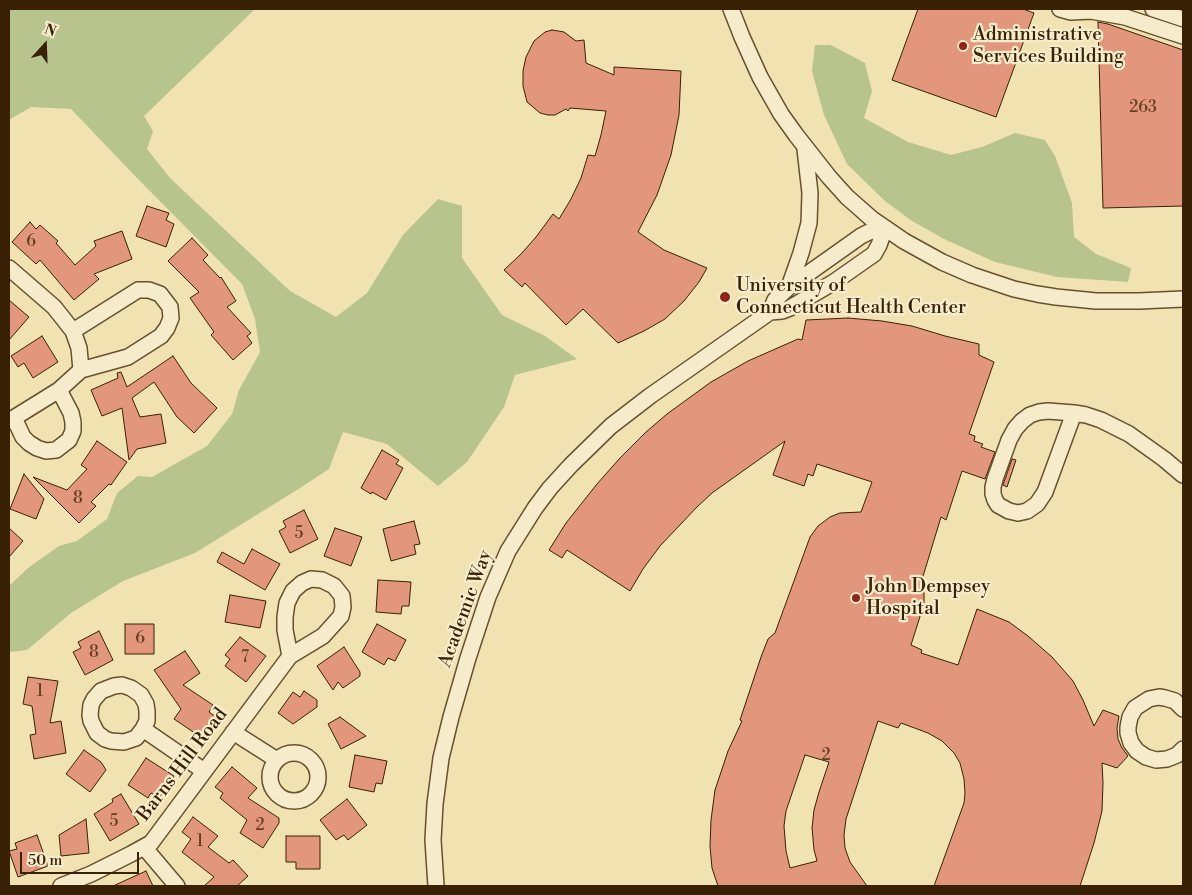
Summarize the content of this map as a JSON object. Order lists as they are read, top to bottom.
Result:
{
  "streets": {
    "street": ["Academic Way", "Barns Hill Road"]
  },
  "places": ["Administrative Services Building", "University of Connecticut Health Center", "John Dempsey Hospital"],
  "house_numbers": [
    "263",
    "6",
    "8",
    "5",
    "6",
    "8",
    "7",
    "1",
    "2",
    "5",
    "2",
    "1"
  ],
  "scale_bar": "50 m",
  "north": "top"
}
